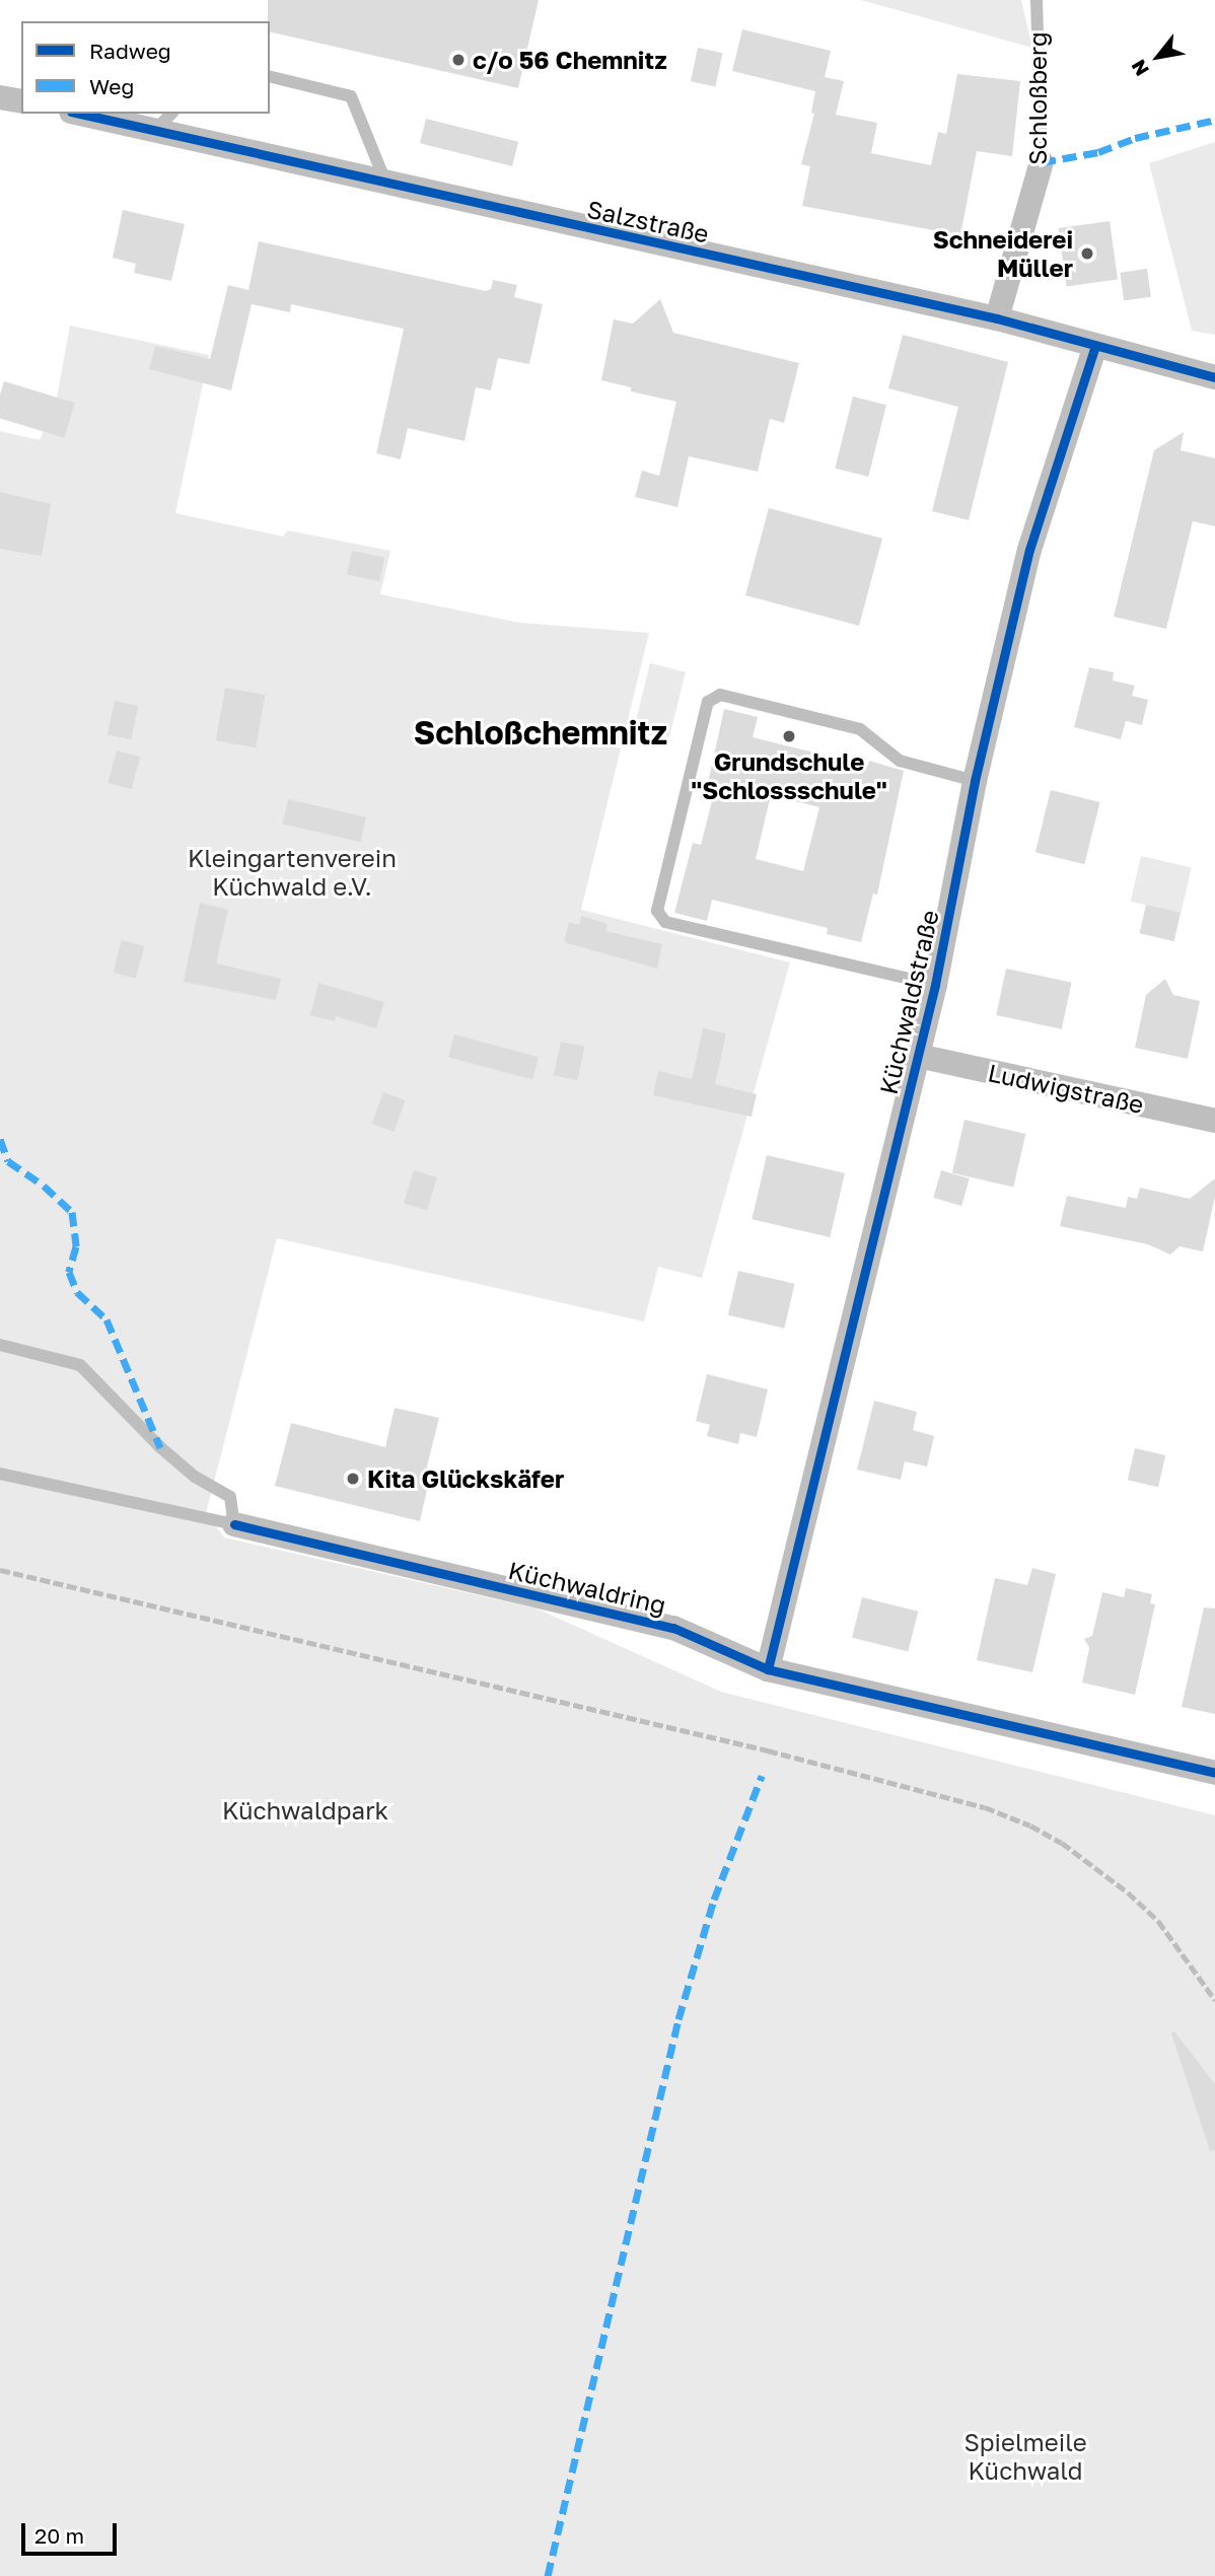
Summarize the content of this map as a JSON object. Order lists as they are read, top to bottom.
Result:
{
  "streets": {
    "street": [
      "Schloßberg",
      "Salzstraße",
      "Küchwaldstraße",
      "Ludwigstraße",
      "Küchwaldring"
    ]
  },
  "crossings": [
    ["Schloßberg", "Salzstraße"],
    ["Salzstraße", "Küchwaldstraße"],
    ["Küchwaldstraße", "Ludwigstraße"],
    ["Küchwaldstraße", "Küchwaldring"]
  ],
  "districts": ["Schloßchemnitz"],
  "parks": ["Kleingartenverein Küchwald e.V.", "Küchwaldpark", "Spielmeile Küchwald"],
  "places": [
    "c/o 56 Chemnitz",
    "Schneiderei Müller",
    "Grundschule \"Schlossschule\"",
    "Kita Glückskäfer"
  ],
  "legend": ["Radweg", "Weg"],
  "scale_bar": "20 m",
  "north": "bottom left"
}
